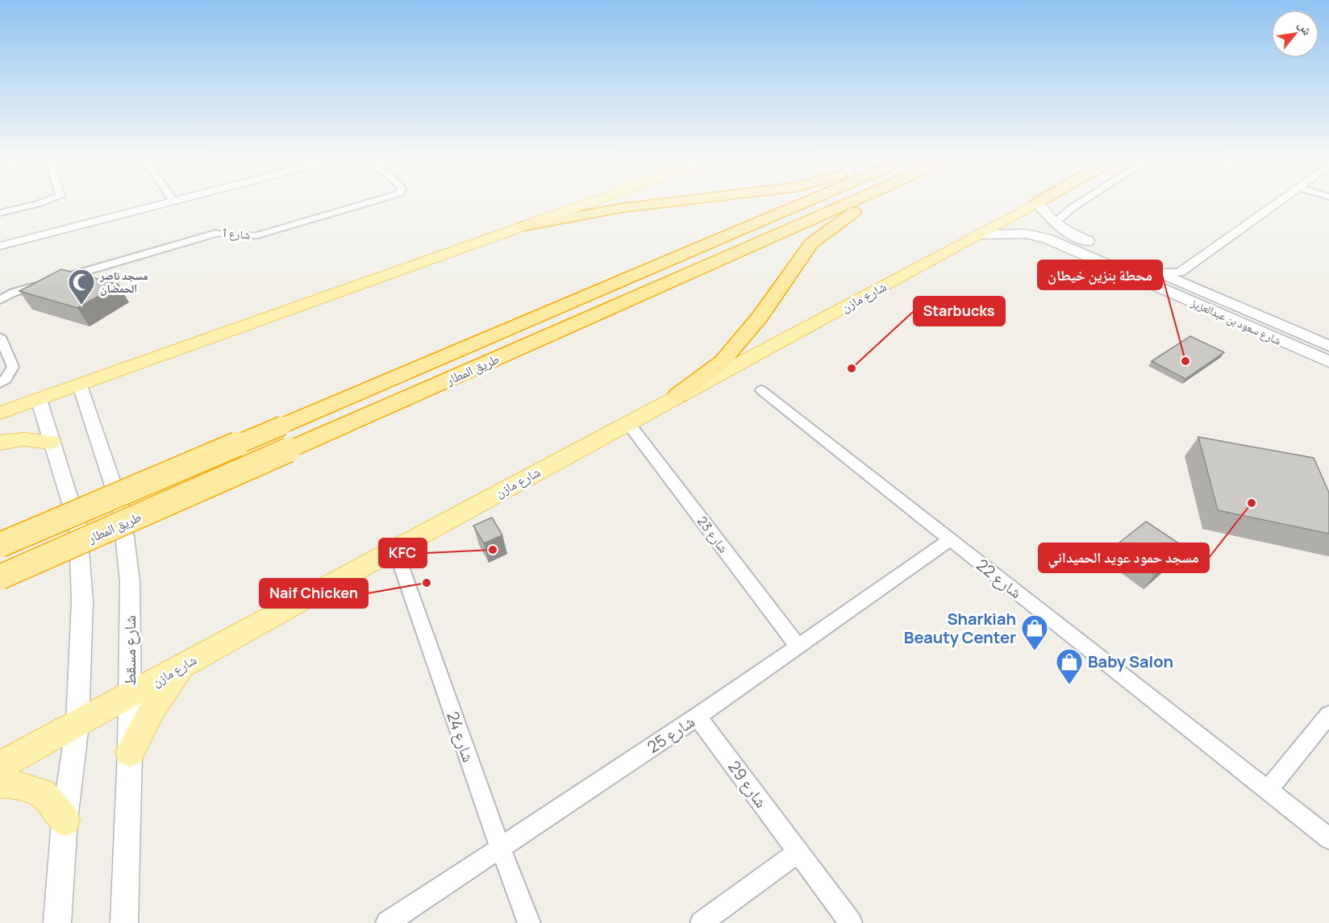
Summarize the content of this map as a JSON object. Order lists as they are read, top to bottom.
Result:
{
  "streets": {
    "highway": ["طريق المطار"],
    "main road": ["شارع مازن", "شارع سعود بن عبدالعزيز"],
    "street": [
      "شارع 1",
      "شارع 23",
      "شارع 22",
      "شارع مسقط",
      "شارع 25",
      "شارع 24",
      "شارع 29"
    ]
  },
  "crossings": [
    ["شارع مازن", "شارع سعود بن عبدالعزيز"],
    ["شارع مازن", "شارع 23"],
    ["شارع مازن", "شارع مسقط"],
    ["شارع مازن", "شارع 24"],
    ["شارع 23", "شارع 25"],
    ["شارع 22", "شارع 25"],
    ["شارع 25", "شارع 24"],
    ["شارع 25", "شارع 29"]
  ],
  "places": {
    "mosque": ["مسجد ناصر الحمضان"],
    "other": [
      "محطة بنزين خيطان",
      "Starbucks",
      "مسجد حمود عويد الحميداني",
      "KFC",
      "Naif Chicken"
    ],
    "shop": ["Sharkiah Beauty Center", "Baby Salon"]
  },
  "north": "top right"
}
